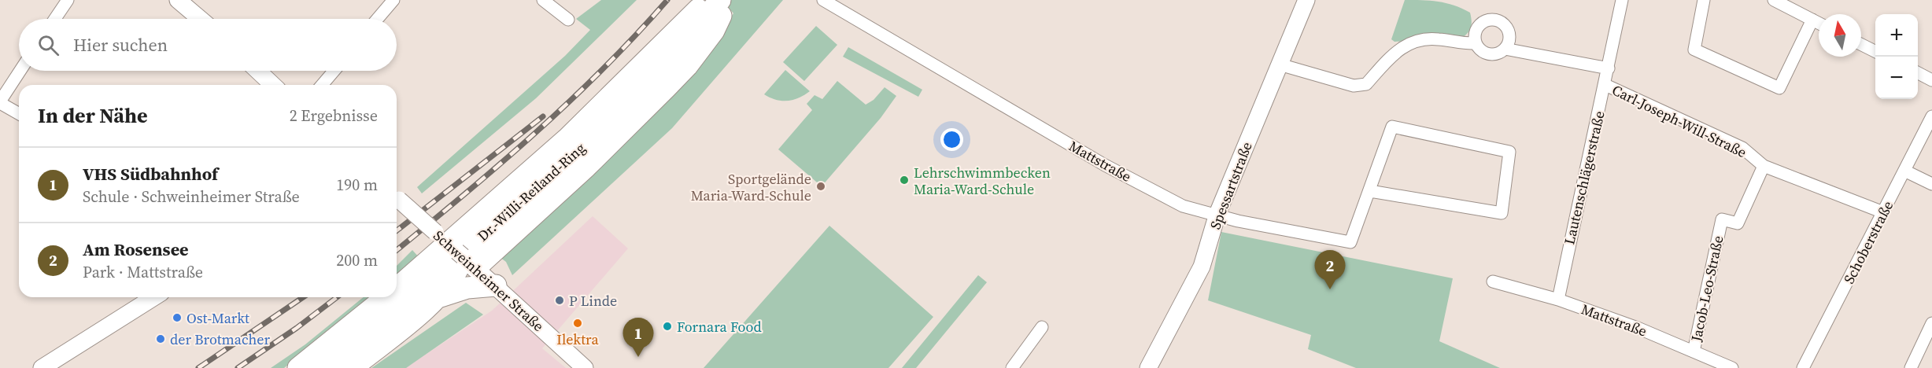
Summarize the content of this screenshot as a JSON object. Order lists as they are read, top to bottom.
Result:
{
  "streets": {
    "highway": ["Dr.-Willi-Reiland-Ring"],
    "street": [
      "Carl-Joseph-Will-Straße",
      "Mattstraße",
      "Lautenschlägerstraße",
      "Spessartstraße",
      "Schoberstraße",
      "Schweinheimer Straße",
      "Jacob-Leo-Straße"
    ]
  },
  "crossings": [
    ["Carl-Joseph-Will-Straße", "Lautenschlägerstraße"],
    ["Carl-Joseph-Will-Straße", "Spessartstraße"],
    ["Carl-Joseph-Will-Straße", "Schoberstraße"],
    ["Carl-Joseph-Will-Straße", "Jacob-Leo-Straße"],
    ["Mattstraße", "Lautenschlägerstraße"],
    ["Mattstraße", "Spessartstraße"],
    ["Mattstraße", "Jacob-Leo-Straße"]
  ],
  "places": [
    "Lehrschwimmbecken Maria-Ward-Schule",
    "Sportgelände Maria-Ward-Schule",
    "P Linde",
    "Ost-Markt",
    "Ilektra",
    "Fornara Food",
    "der Brotmacher"
  ],
  "north": "top",
  "page": {
    "map_buttons": ["+", "−"],
    "search": "Hier suchen",
    "heading": ["In der Nähe", "2 Ergebnisse"],
    "list": [
      {
        "mark": "1",
        "name": "VHS Südbahnhof",
        "note": "Schule · Schweinheimer Straße",
        "value": "190 m"
      },
      {
        "mark": "2",
        "name": "Am Rosensee",
        "note": "Park · Mattstraße",
        "value": "200 m"
      }
    ],
    "pins": ["2", "1"]
  }
}
